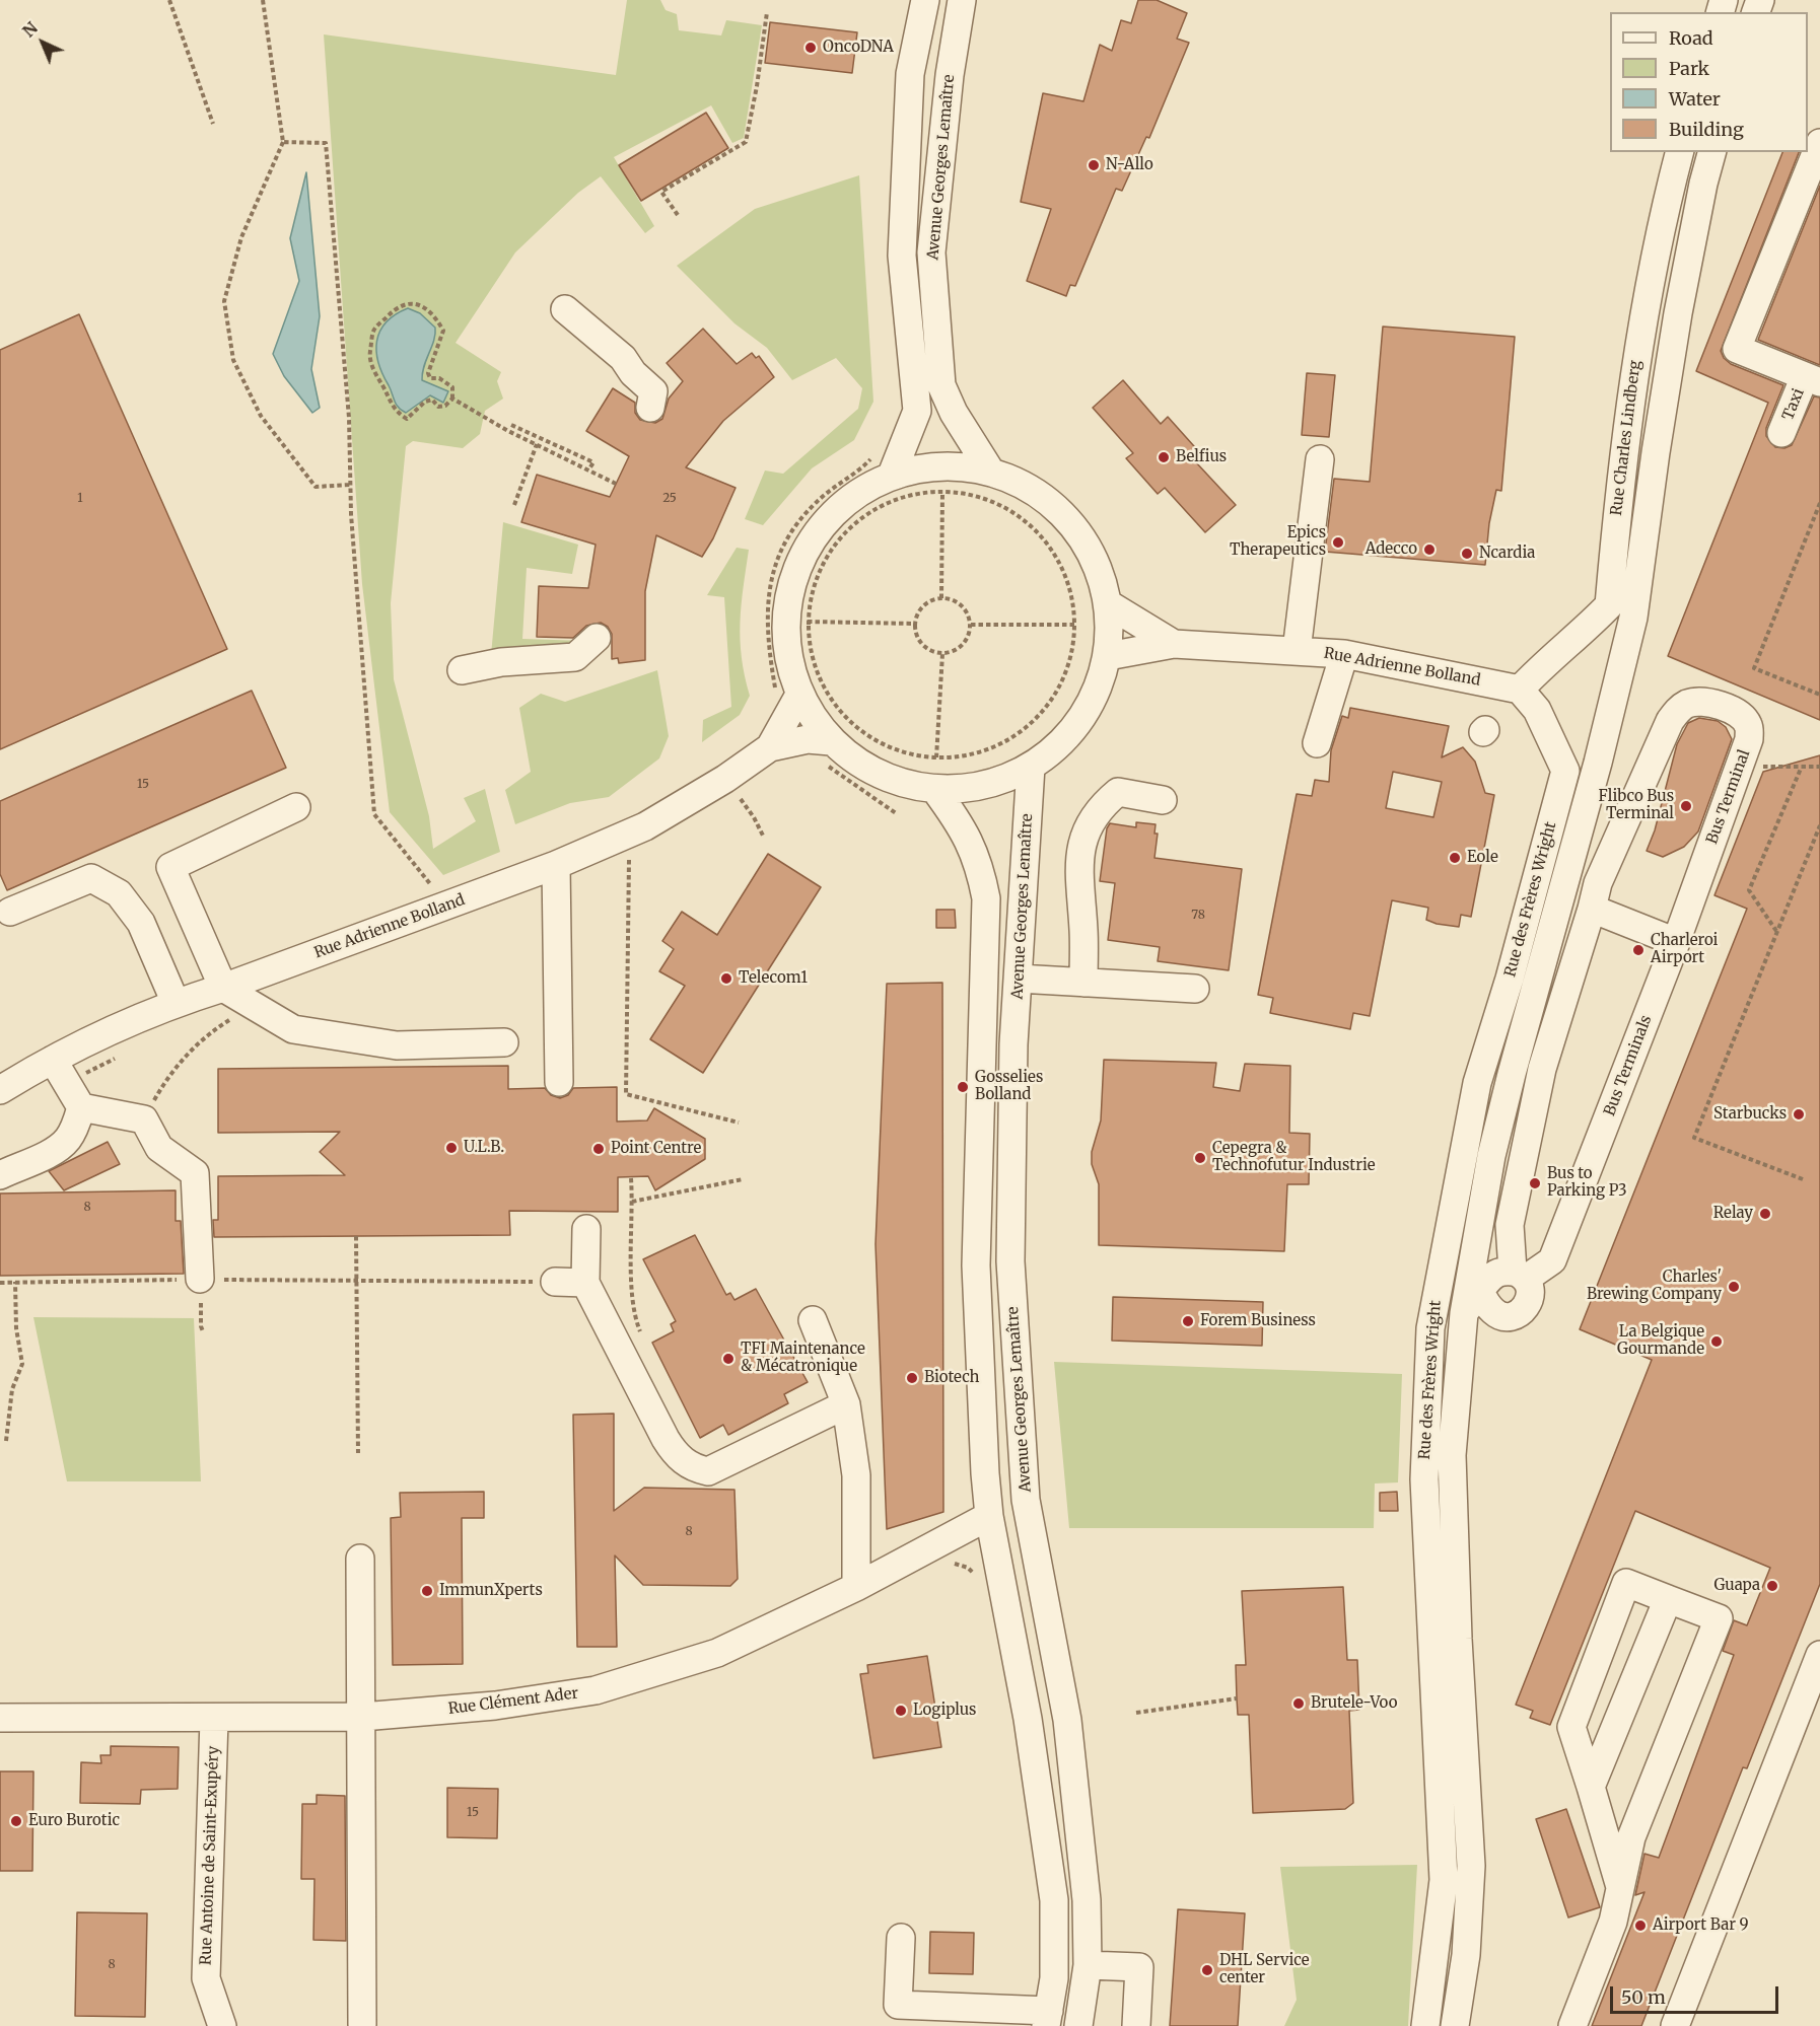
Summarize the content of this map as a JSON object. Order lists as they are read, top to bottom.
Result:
{
  "streets": {
    "street": [
      "Avenue Georges Lemaître",
      "Taxi",
      "Rue Charles Lindberg",
      "Rue Adrienne Bolland",
      "Bus Terminal",
      "Rue des Frères Wright",
      "Bus Terminals",
      "Rue Clément Ader",
      "Rue Antoine de Saint-Exupéry"
    ]
  },
  "crossings": [
    ["Rue Charles Lindberg", "Rue Adrienne Bolland"],
    ["Rue Charles Lindberg", "Rue des Frères Wright"],
    ["Rue Adrienne Bolland", "Rue des Frères Wright"],
    ["Bus Terminal", "Bus Terminals"],
    ["Rue Clément Ader", "Rue Antoine de Saint-Exupéry"]
  ],
  "places": [
    "OncoDNA",
    "N-Allo",
    "Belfius",
    "Epics Therapeutics",
    "Adecco",
    "Ncardia",
    "Flibco Bus Terminal",
    "Eole",
    "Charleroi Airport",
    "Telecom1",
    "Gosselies Bolland",
    "Starbucks",
    "U.L.B.",
    "Point Centre",
    "Cepegra & Technofutur Industrie",
    "Bus to Parking P3",
    "Relay",
    "Charles' Brewing Company",
    "Forem Business",
    "La Belgique Gourmande",
    "TFI Maintenance & Mécatronique",
    "Biotech",
    "Guapa",
    "ImmunXperts",
    "Brutele-Voo",
    "Logiplus",
    "Euro Burotic",
    "Airport Bar 9",
    "DHL Service center"
  ],
  "house_numbers": [
    "1",
    "25",
    "15",
    "78",
    "8",
    "8",
    "15",
    "8"
  ],
  "legend": [
    "Road",
    "Park",
    "Water",
    "Building"
  ],
  "scale_bar": "50 m",
  "north": "top left"
}
